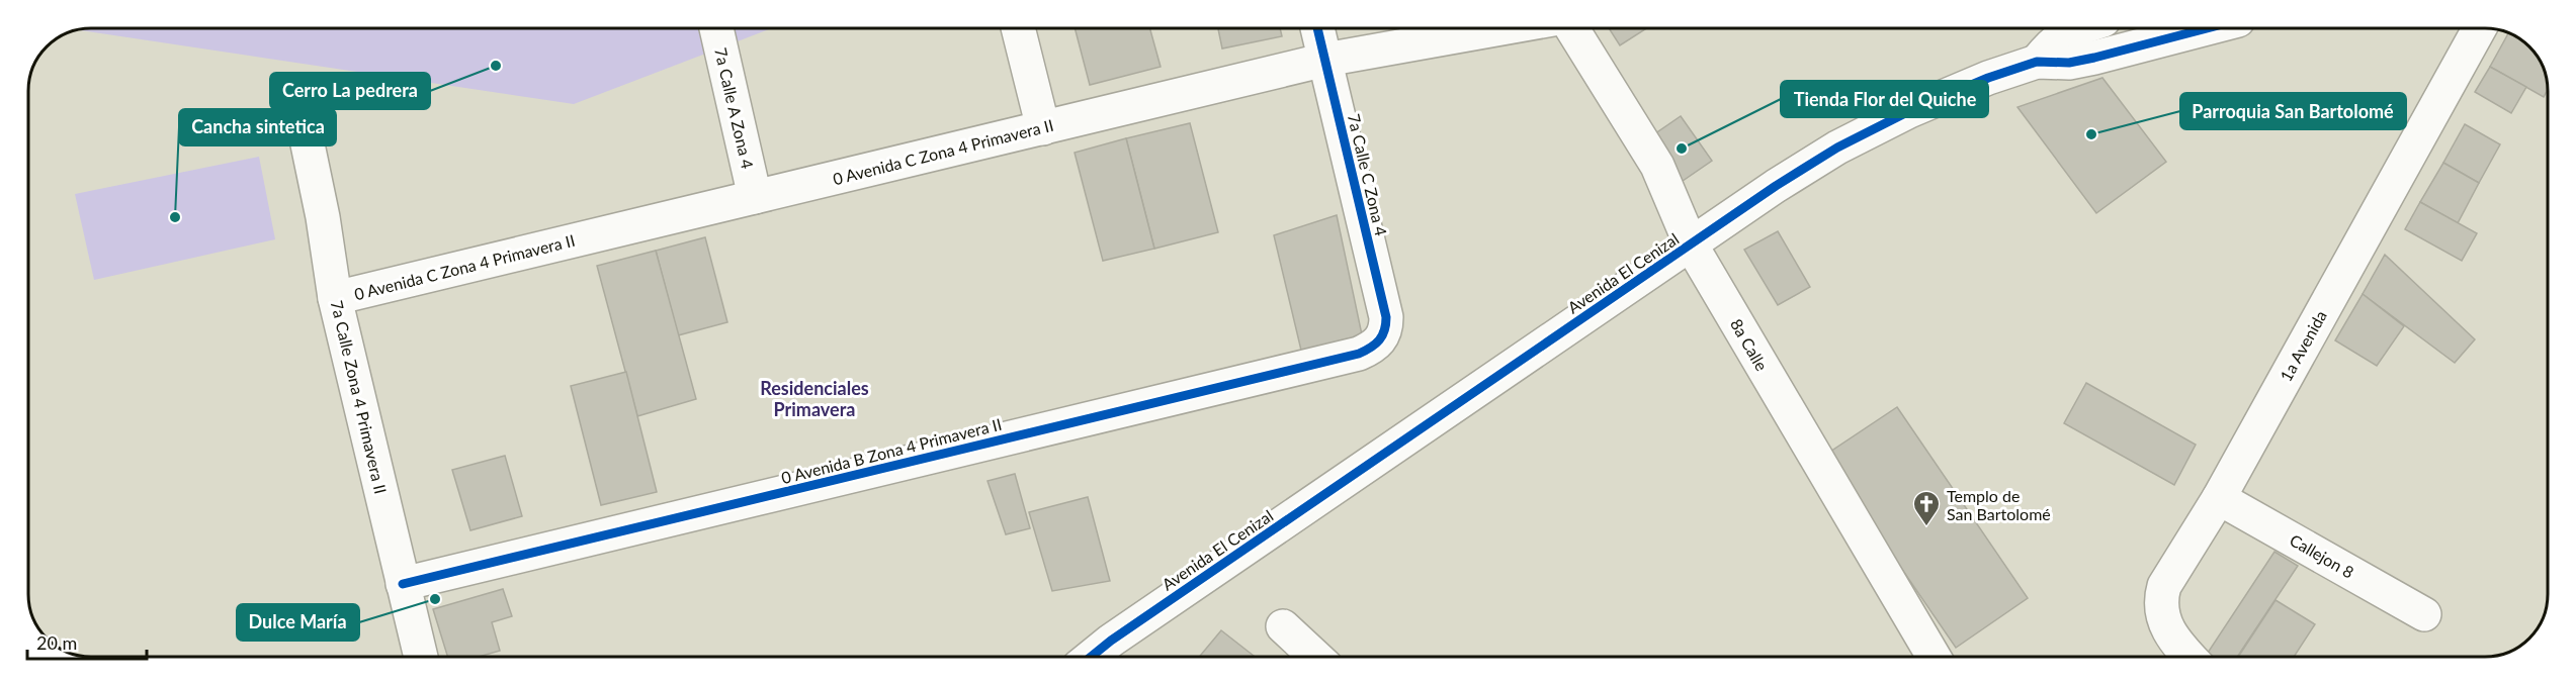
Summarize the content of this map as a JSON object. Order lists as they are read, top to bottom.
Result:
{
  "streets": {
    "street": [
      "7a Calle A Zona 4",
      "0 Avenida C Zona 4 Primavera II",
      "7a Calle C Zona 4",
      "Avenida El Cenizal",
      "8a Calle",
      "1a Avenida",
      "7a Calle Zona 4 Primavera II",
      "0 Avenida B Zona 4 Primavera II",
      "Callejon 8"
    ]
  },
  "crossings": [
    ["7a Calle A Zona 4", "0 Avenida C Zona 4 Primavera II"],
    ["0 Avenida C Zona 4 Primavera II", "7a Calle C Zona 4"],
    ["0 Avenida C Zona 4 Primavera II", "7a Calle Zona 4 Primavera II"],
    ["7a Calle C Zona 4", "0 Avenida B Zona 4 Primavera II"],
    ["Avenida El Cenizal", "8a Calle"],
    ["1a Avenida", "Callejon 8"],
    ["7a Calle Zona 4 Primavera II", "0 Avenida B Zona 4 Primavera II"]
  ],
  "districts": ["Residenciales Primavera"],
  "places": {
    "other": [
      "Cerro La pedrera",
      "Parroquia San Bartolomé",
      "Tienda Flor del Quiche",
      "Cancha sintetica",
      "Dulce María"
    ],
    "church": ["Templo de San Bartolomé"]
  },
  "scale_bar": "20 m"
}
